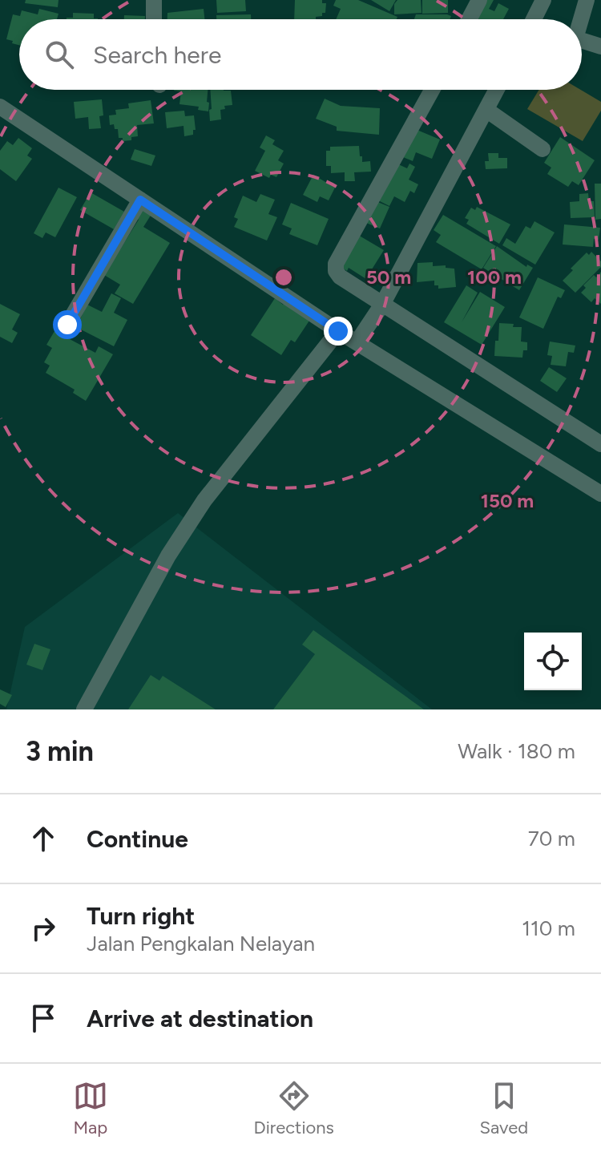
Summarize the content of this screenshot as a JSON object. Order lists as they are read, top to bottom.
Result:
{
  "page": {
    "search": "Search here",
    "heading": ["3 min", "Walk · 180 m"],
    "list": [
      ["Continue", "70 m"],
      ["Turn right", "Jalan Pengkalan Nelayan", "110 m"],
      "Arrive at destination"
    ],
    "nav": ["Map", "Directions", "Saved"]
  },
  "rings": ["50 m", "100 m", "150 m"]
}
